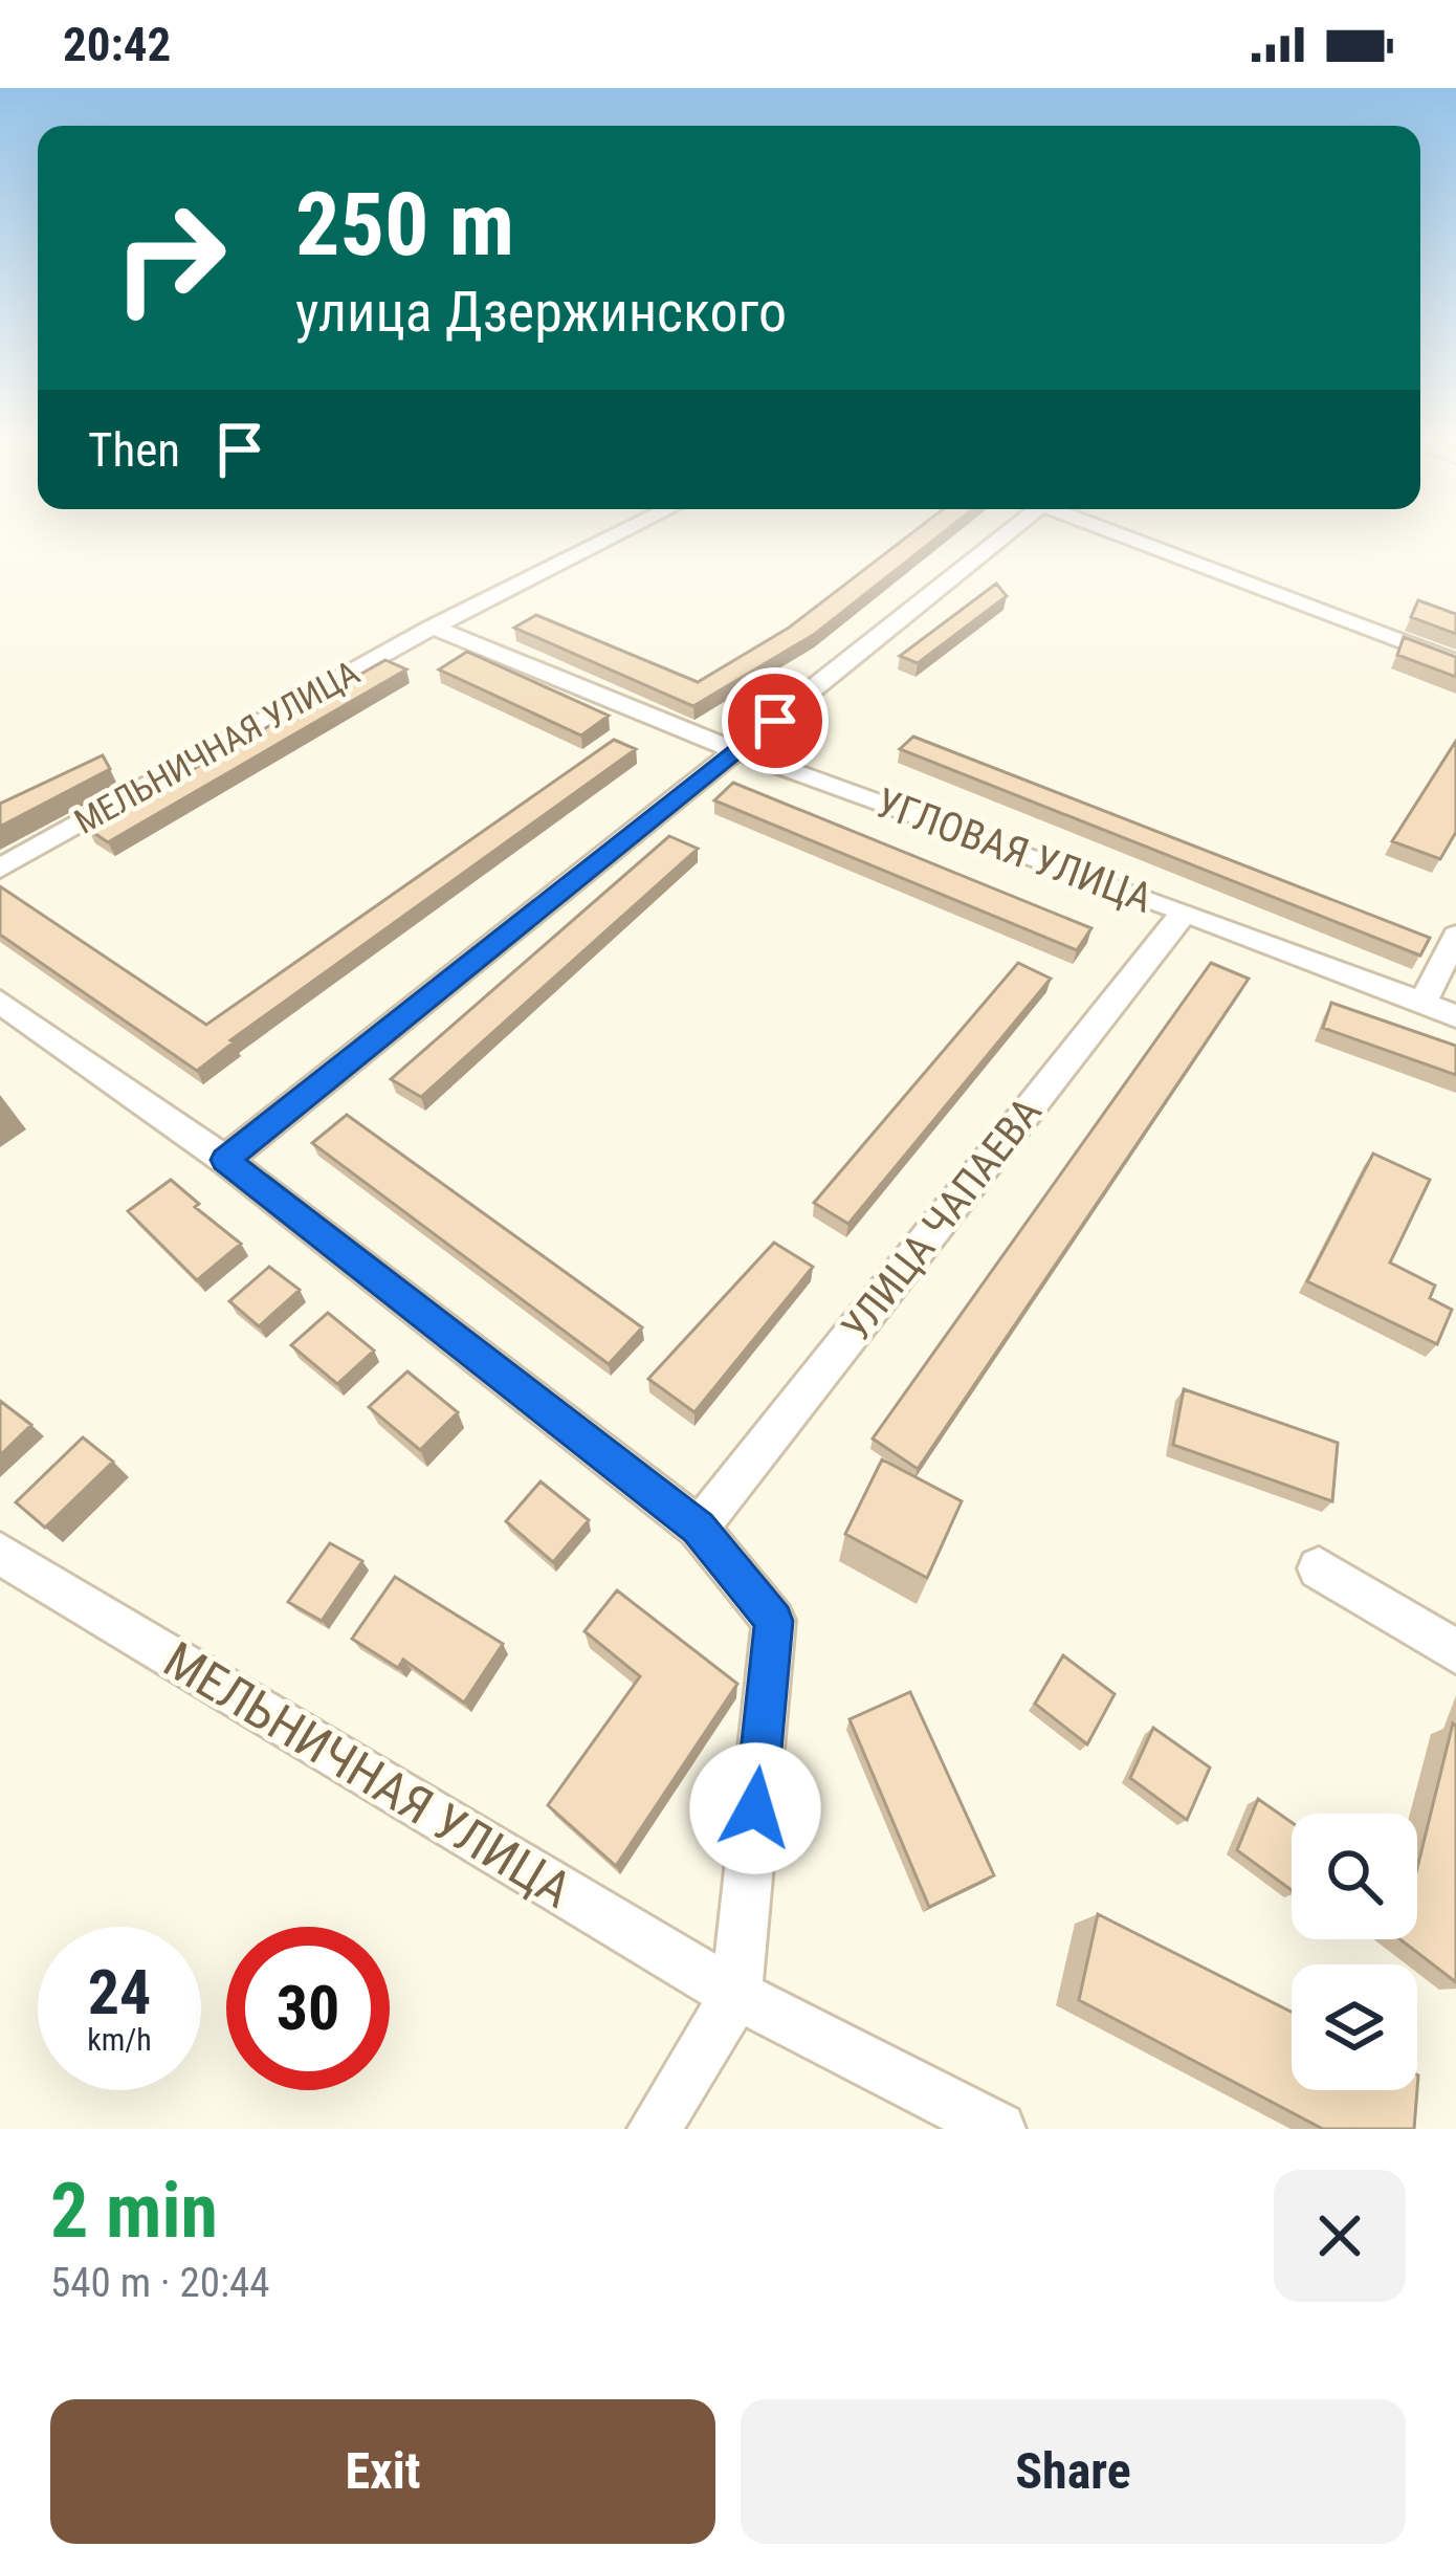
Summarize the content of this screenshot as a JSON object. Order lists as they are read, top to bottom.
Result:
{
  "streets": {
    "street": ["МЕЛЬНИЧНАЯ УЛИЦА", "УГЛОВАЯ УЛИЦА", "УЛИЦА ЧАПАЕВА"]
  },
  "crossings": [
    ["МЕЛЬНИЧНАЯ УЛИЦА", "УГЛОВАЯ УЛИЦА"],
    ["УГЛОВАЯ УЛИЦА", "УЛИЦА ЧАПАЕВА"]
  ],
  "page": {
    "status": "20:42",
    "turn": ["250 m", "улица Дзержинского"],
    "then": "Then",
    "speed": "24 km/h",
    "limit": "30",
    "heading": ["2 min", "540 m · 20:44"],
    "buttons": ["Exit", "Share"]
  }
}
